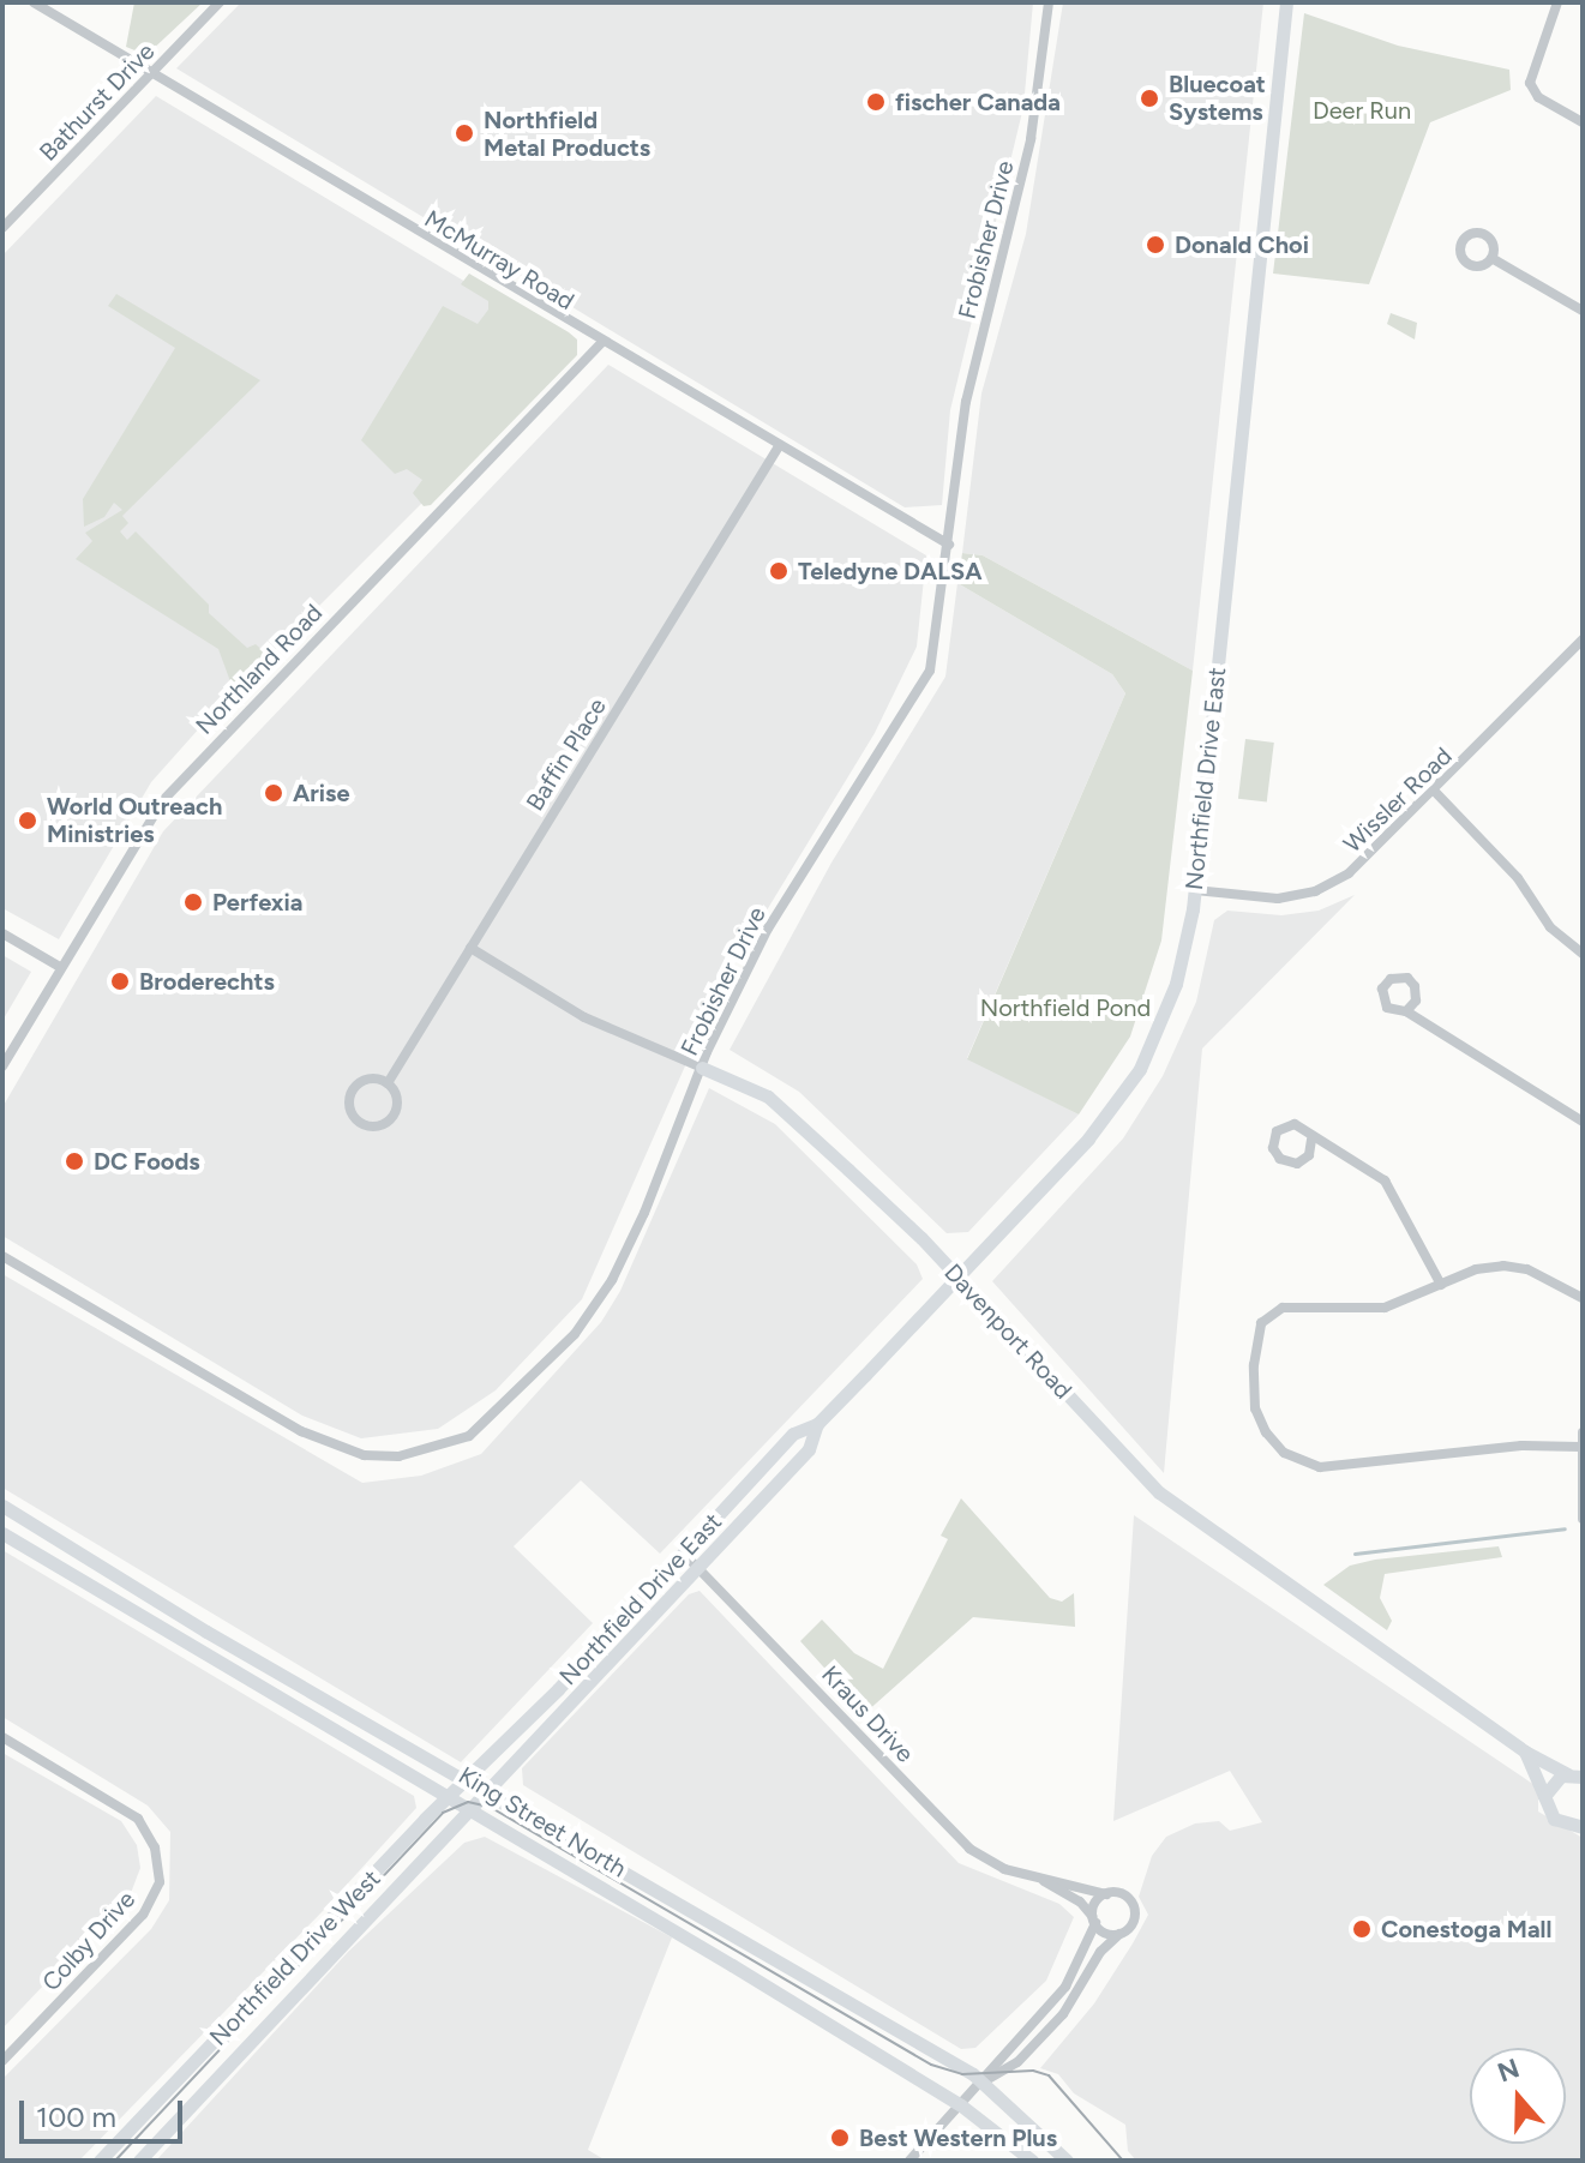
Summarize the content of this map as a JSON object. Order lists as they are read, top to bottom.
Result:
{
  "streets": {
    "main road": [
      "Northfield Drive East",
      "Davenport Road",
      "King Street North",
      "Northfield Drive West"
    ],
    "street": [
      "Bathurst Drive",
      "Frobisher Drive",
      "McMurray Road",
      "Northland Road",
      "Baffin Place",
      "Wissler Road",
      "Kraus Drive",
      "Colby Drive"
    ]
  },
  "crossings": [
    ["Bathurst Drive", "McMurray Road"],
    ["Frobisher Drive", "McMurray Road"],
    ["Frobisher Drive", "Davenport Road"],
    ["McMurray Road", "Northland Road"],
    ["McMurray Road", "Baffin Place"],
    ["Baffin Place", "Davenport Road"],
    ["Northfield Drive East", "Wissler Road"],
    ["Northfield Drive East", "Davenport Road"],
    ["Northfield Drive East", "Kraus Drive"],
    ["Northfield Drive East", "King Street North"],
    ["Northfield Drive East", "Northfield Drive West"],
    ["King Street North", "Northfield Drive West"]
  ],
  "parks": ["Deer Run", "Northfield Pond"],
  "places": [
    "Bluecoat Systems",
    "fischer Canada",
    "Northfield Metal Products",
    "Donald Choi",
    "Teledyne DALSA",
    "Arise",
    "World Outreach Ministries",
    "Perfexia",
    "Broderechts",
    "DC Foods",
    "Conestoga Mall",
    "Best Western Plus"
  ],
  "scale_bar": "100 m",
  "north": "top"
}
